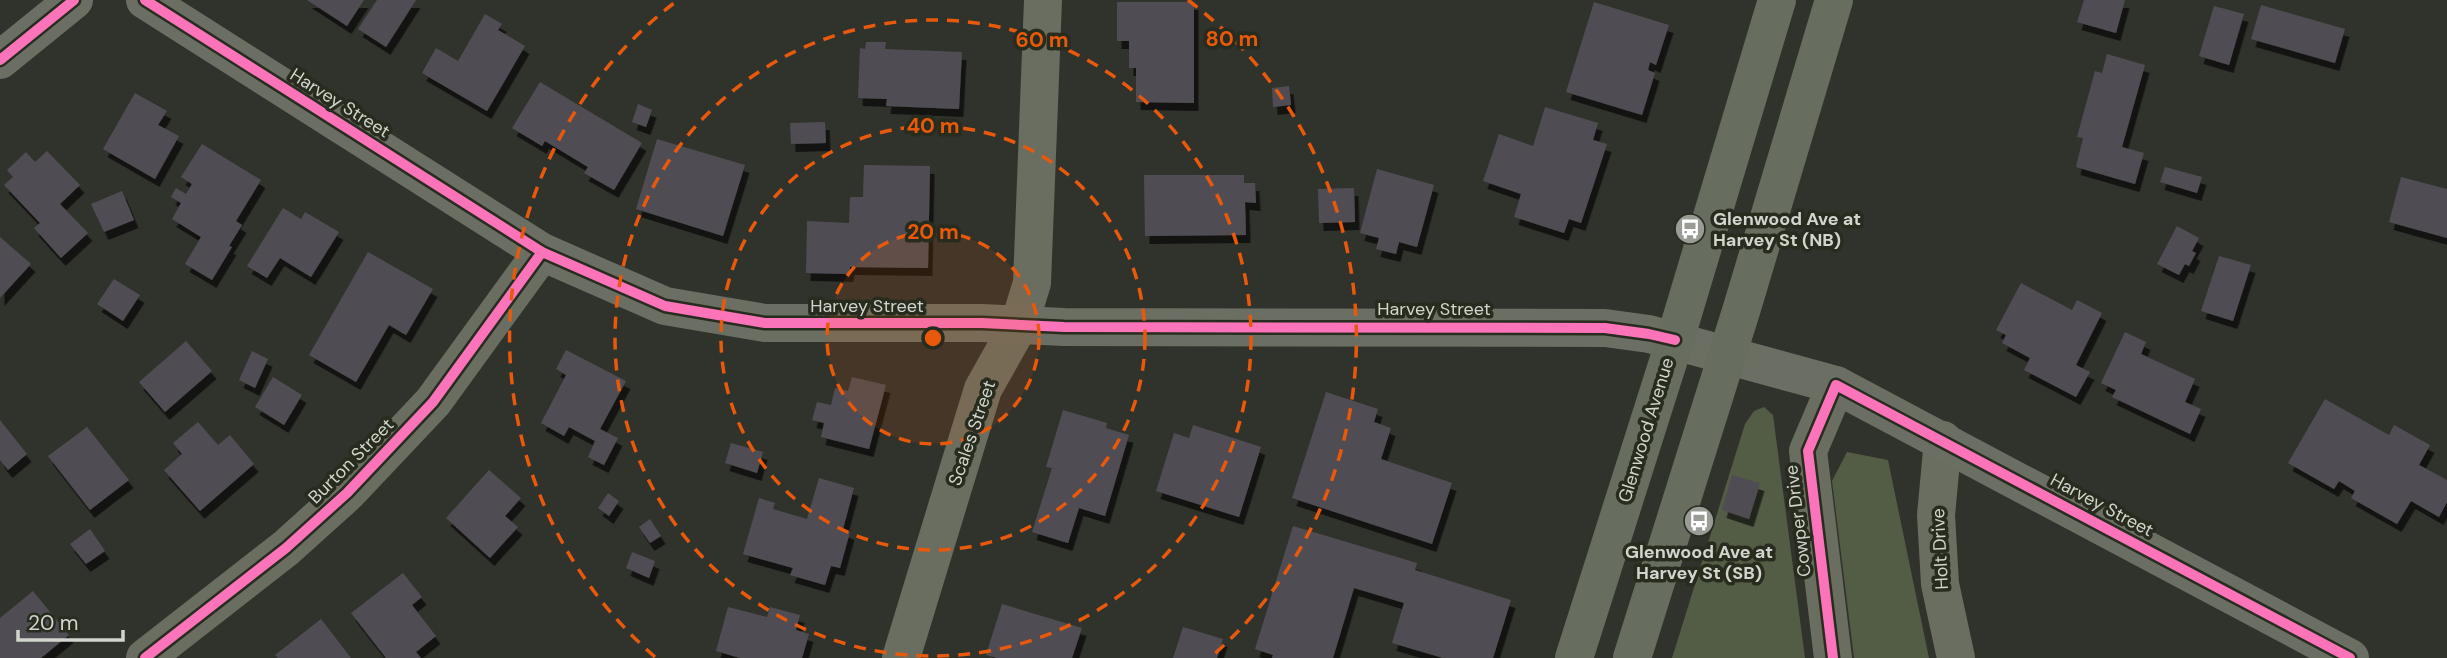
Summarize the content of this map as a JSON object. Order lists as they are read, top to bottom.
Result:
{
  "streets": {
    "main road": ["Glenwood Avenue"],
    "street": [
      "Harvey Street",
      "Scales Street",
      "Burton Street",
      "Cowper Drive",
      "Holt Drive"
    ]
  },
  "crossings": [
    ["Harvey Street", "Glenwood Avenue"],
    ["Harvey Street", "Scales Street"],
    ["Harvey Street", "Burton Street"],
    ["Harvey Street", "Cowper Drive"],
    ["Harvey Street", "Holt Drive"]
  ],
  "places": {
    "bus stop": ["Glenwood Ave at Harvey St (NB)", "Glenwood Ave at Harvey St (SB)"]
  },
  "scale_bar": "20 m",
  "rings": [
    "80 m",
    "60 m",
    "40 m",
    "20 m"
  ]
}
